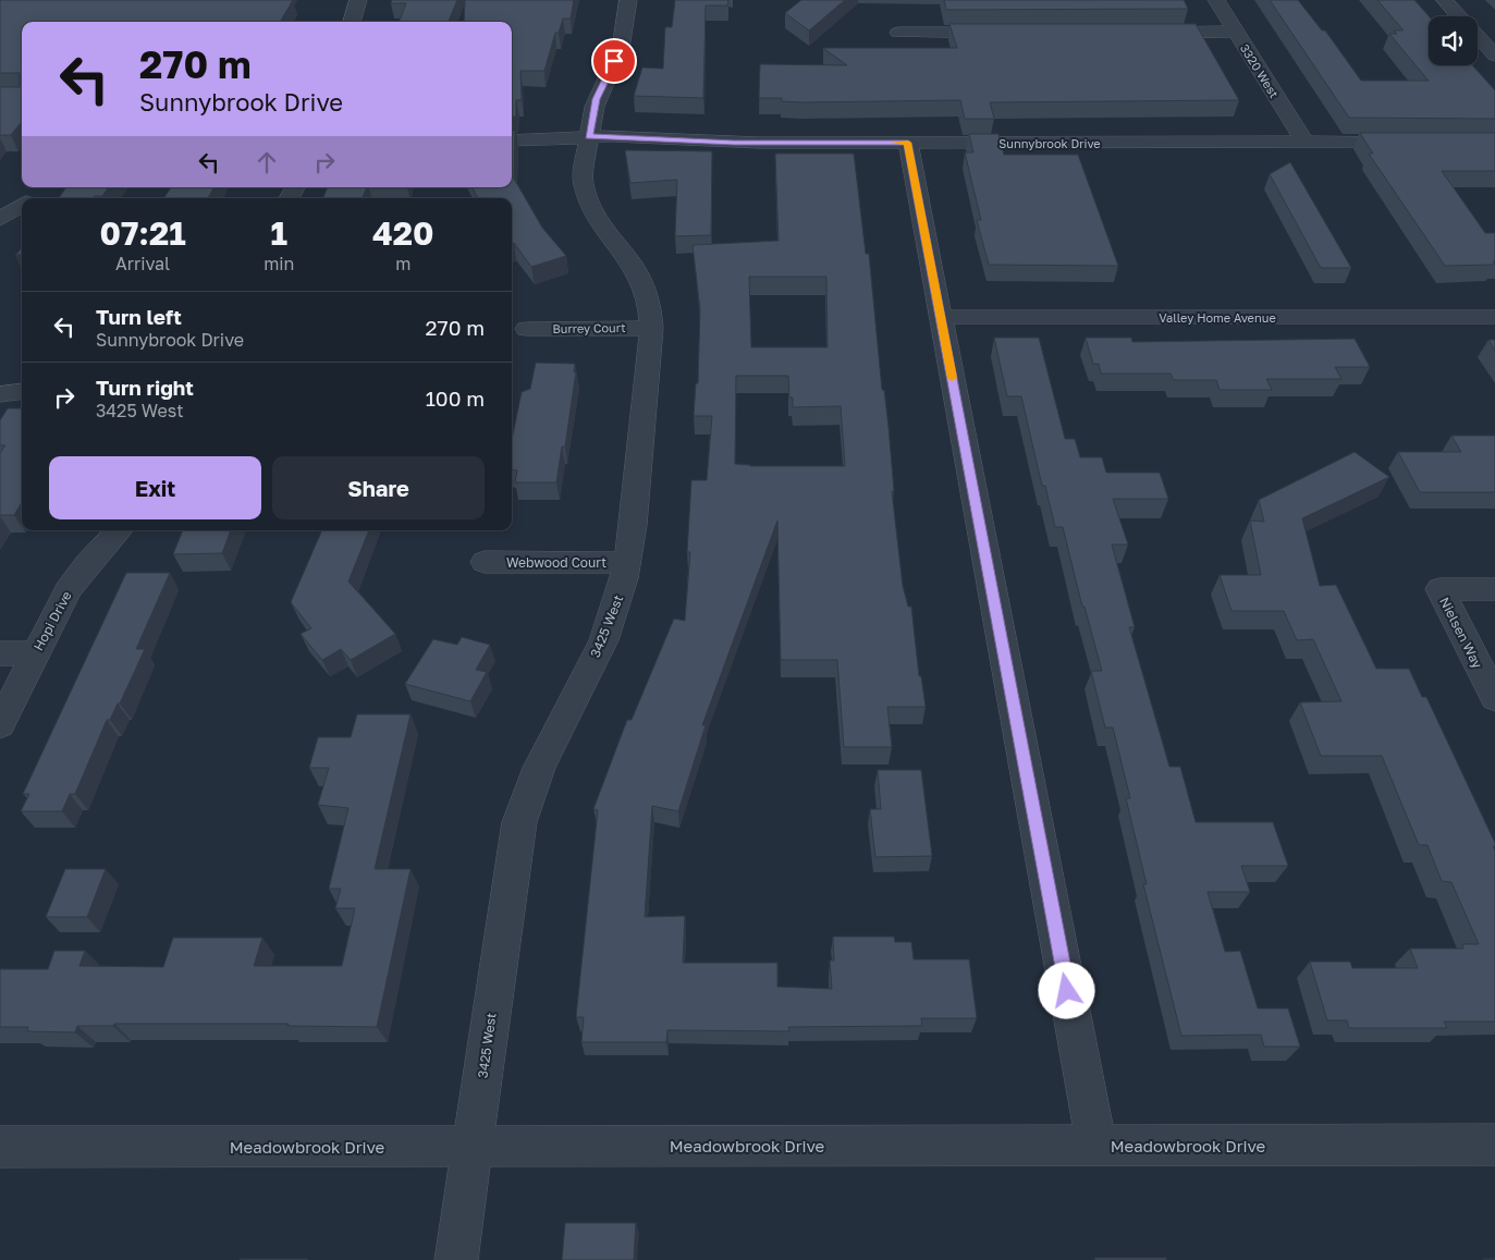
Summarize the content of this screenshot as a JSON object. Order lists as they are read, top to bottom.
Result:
{
  "streets": {
    "street": [
      "3320 West",
      "Sunnybrook Drive",
      "Valley Home Avenue",
      "Burrey Court",
      "Webwood Court",
      "Hopi Drive",
      "3425 West",
      "Nielsen Way",
      "Meadowbrook Drive"
    ]
  },
  "crossings": [
    ["3320 West", "Sunnybrook Drive"],
    ["Sunnybrook Drive", "3425 West"],
    ["Burrey Court", "3425 West"],
    ["Webwood Court", "3425 West"],
    ["3425 West", "Meadowbrook Drive"]
  ],
  "page": {
    "turn": ["270 m", "Sunnybrook Drive"],
    "eta": [
      "07:21",
      "Arrival",
      "1",
      "min",
      "420",
      "m"
    ],
    "list": [
      {
        "name": "Turn left",
        "note": "Sunnybrook Drive",
        "value": "270 m"
      },
      {
        "name": "Turn right",
        "note": "3425 West",
        "value": "100 m"
      }
    ],
    "buttons": ["Exit", "Share"]
  }
}
